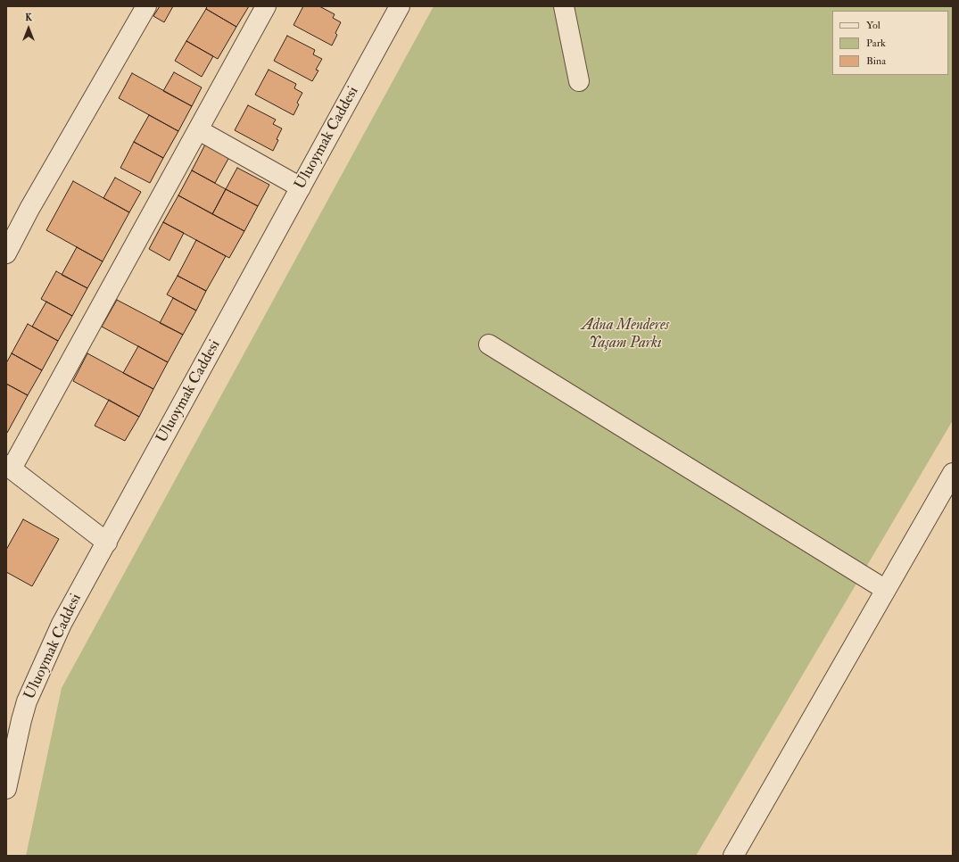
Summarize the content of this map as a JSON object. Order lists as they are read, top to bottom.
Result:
{
  "streets": {
    "street": ["Uluoymak Caddesi"]
  },
  "parks": ["Adna Menderes Yaşam Parkı"],
  "legend": ["Yol", "Park", "Bina"],
  "north": "top"
}
